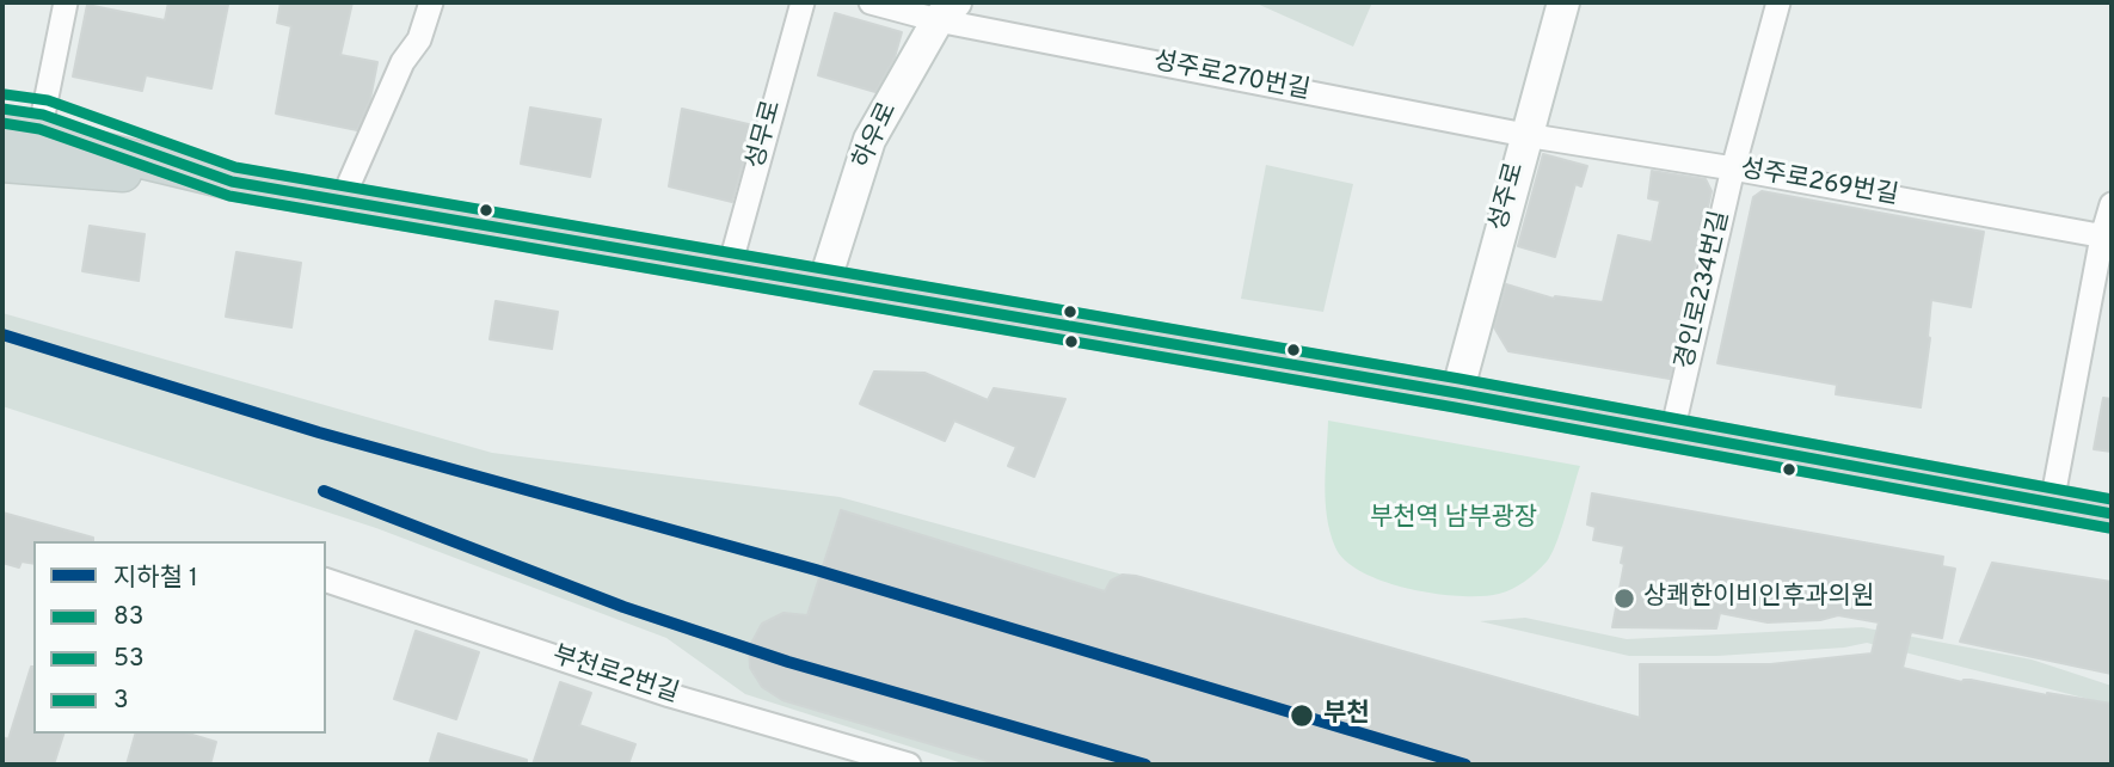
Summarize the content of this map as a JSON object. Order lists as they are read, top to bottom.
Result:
{
  "streets": {
    "street": [
      "성주로270번길",
      "성무로",
      "하우로",
      "성주로269번길",
      "성주로",
      "경인로234번길",
      "부천로2번길"
    ]
  },
  "crossings": [
    ["성주로270번길", "하우로"],
    ["성주로270번길", "성주로269번길"],
    ["성주로270번길", "성주로"],
    ["성주로269번길", "성주로"],
    ["성주로269번길", "경인로234번길"]
  ],
  "parks": ["부천역 남부광장"],
  "places": ["상쾌한이비인후과의원", "부천"],
  "lines": [
    "transit line 3",
    "transit line 83",
    "transit line 53",
    "metro line 1"
  ],
  "legend": [
    "지하철 1",
    "83",
    "53",
    "3"
  ]
}
